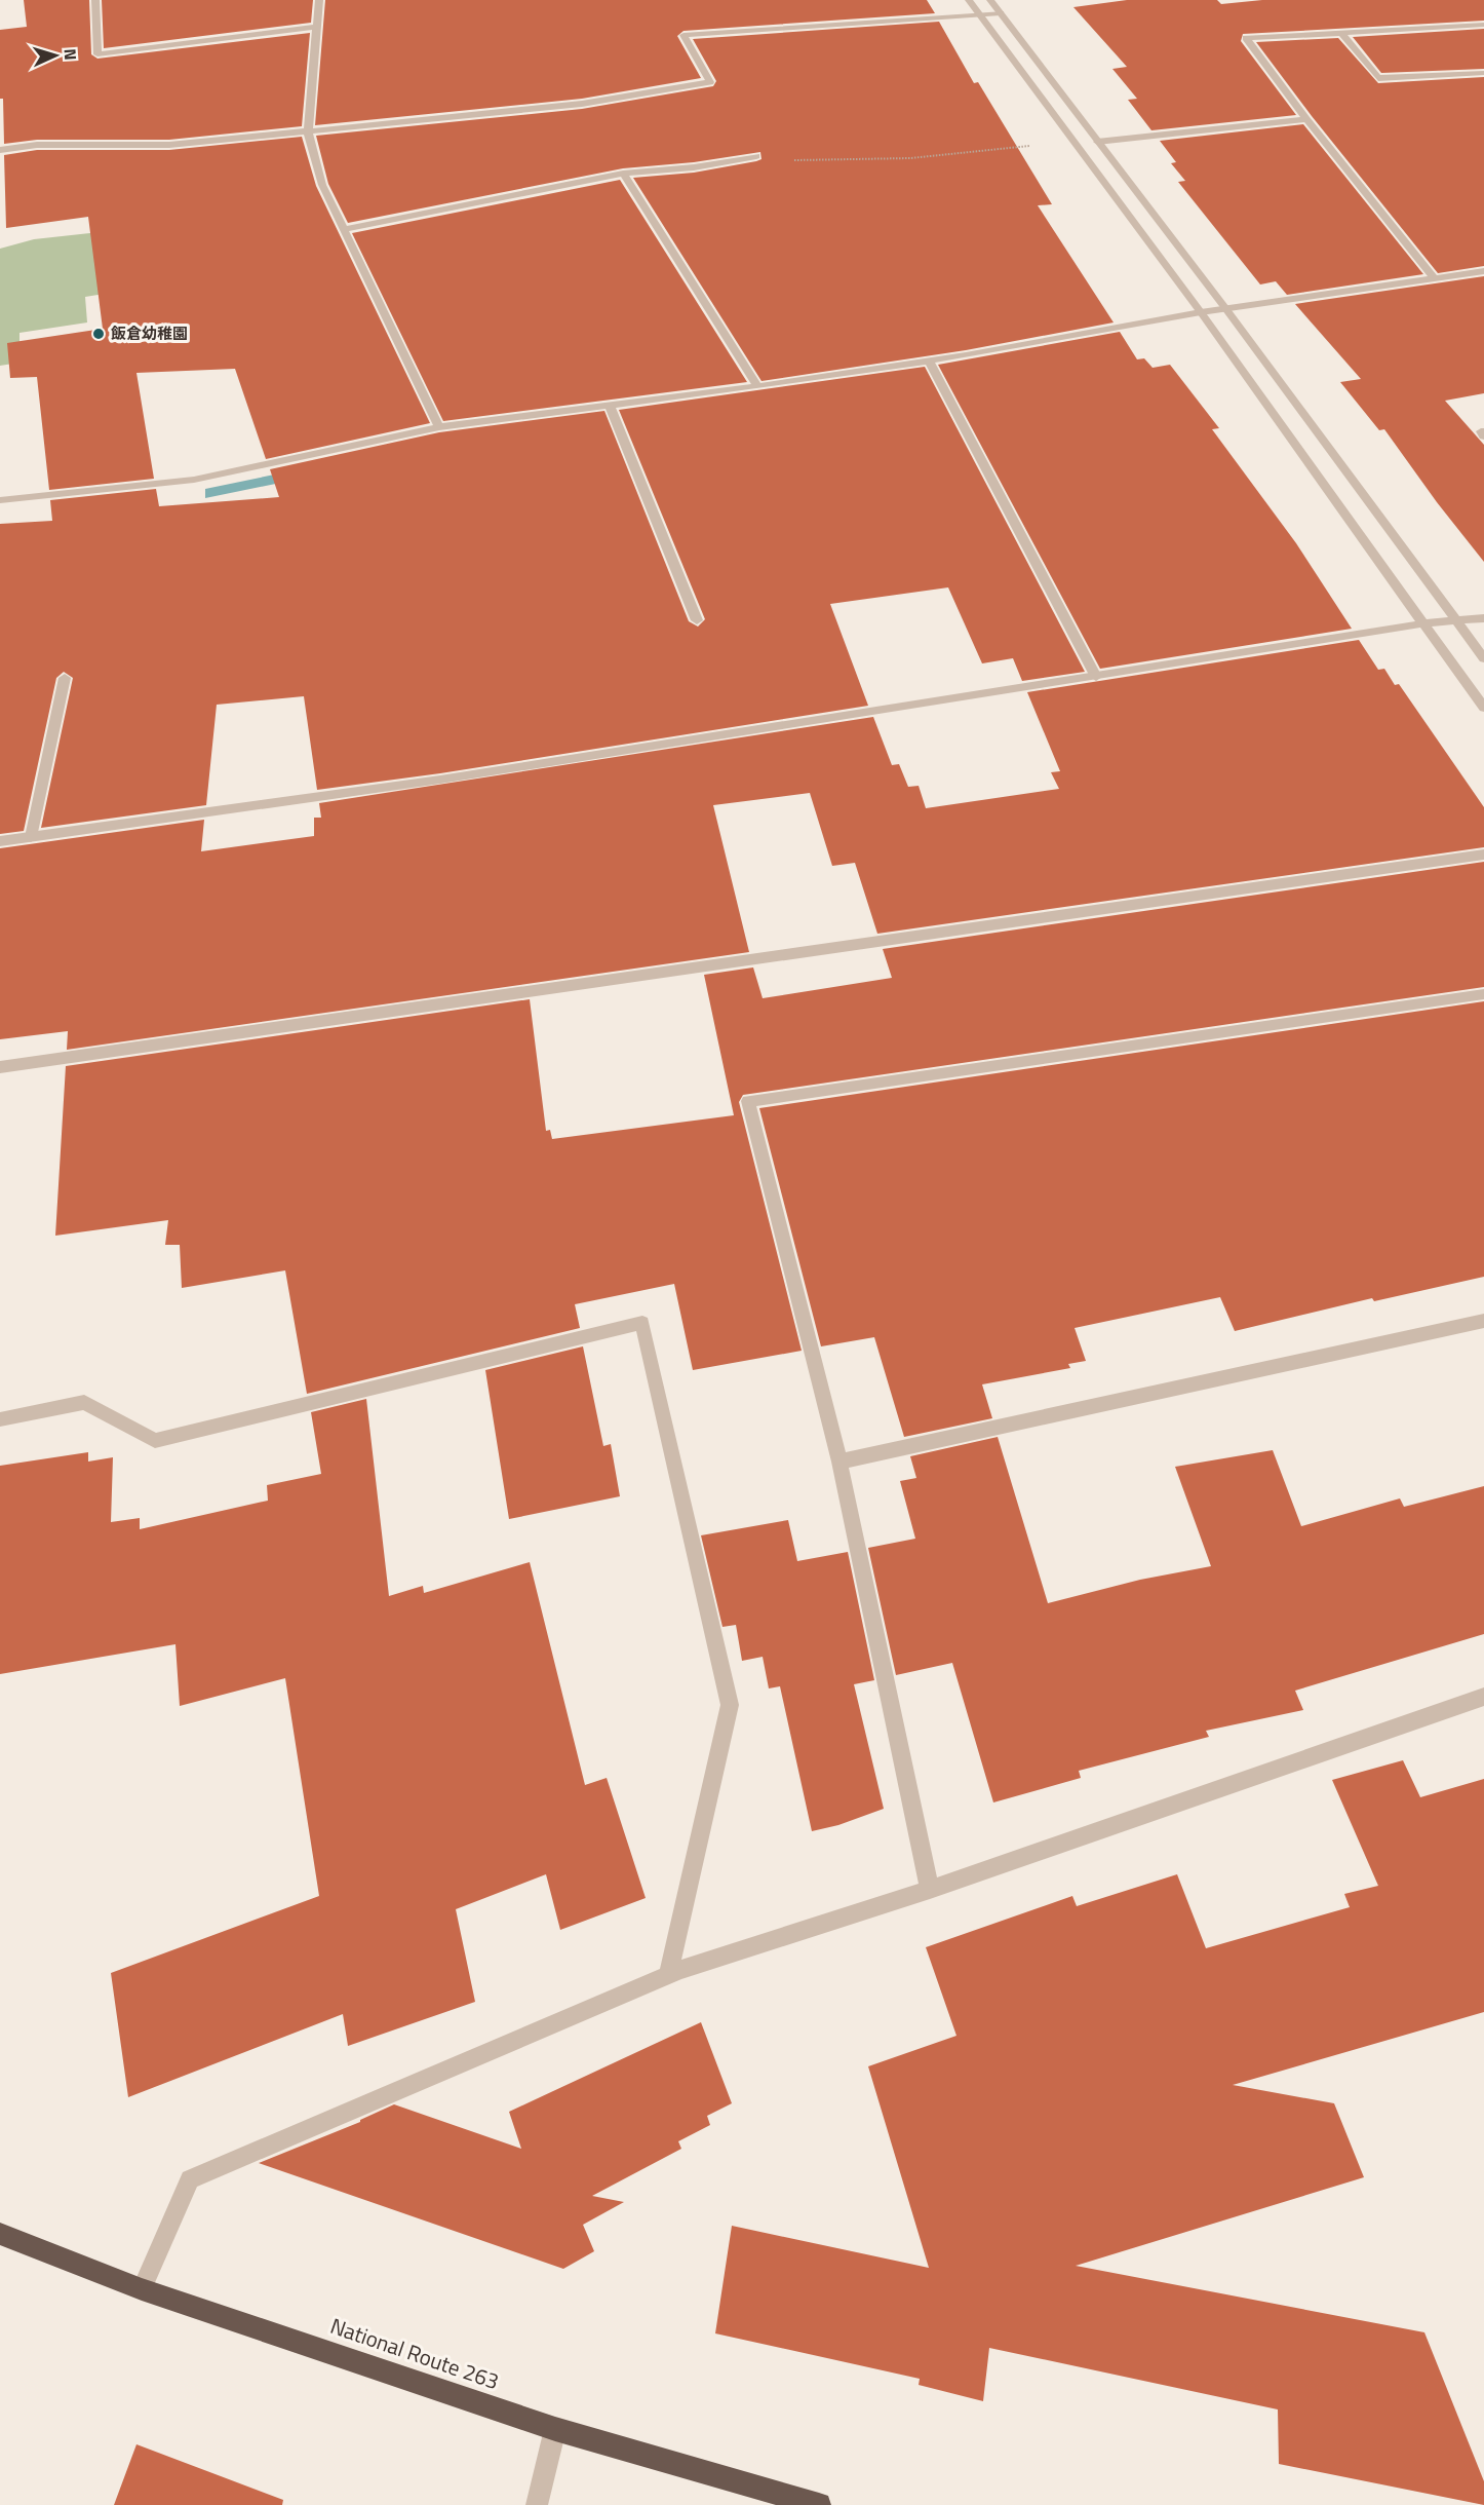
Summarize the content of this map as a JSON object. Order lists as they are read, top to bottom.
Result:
{
  "streets": {
    "highway": ["National Route 263"]
  },
  "places": ["飯倉幼稚園"],
  "north": "right"
}
